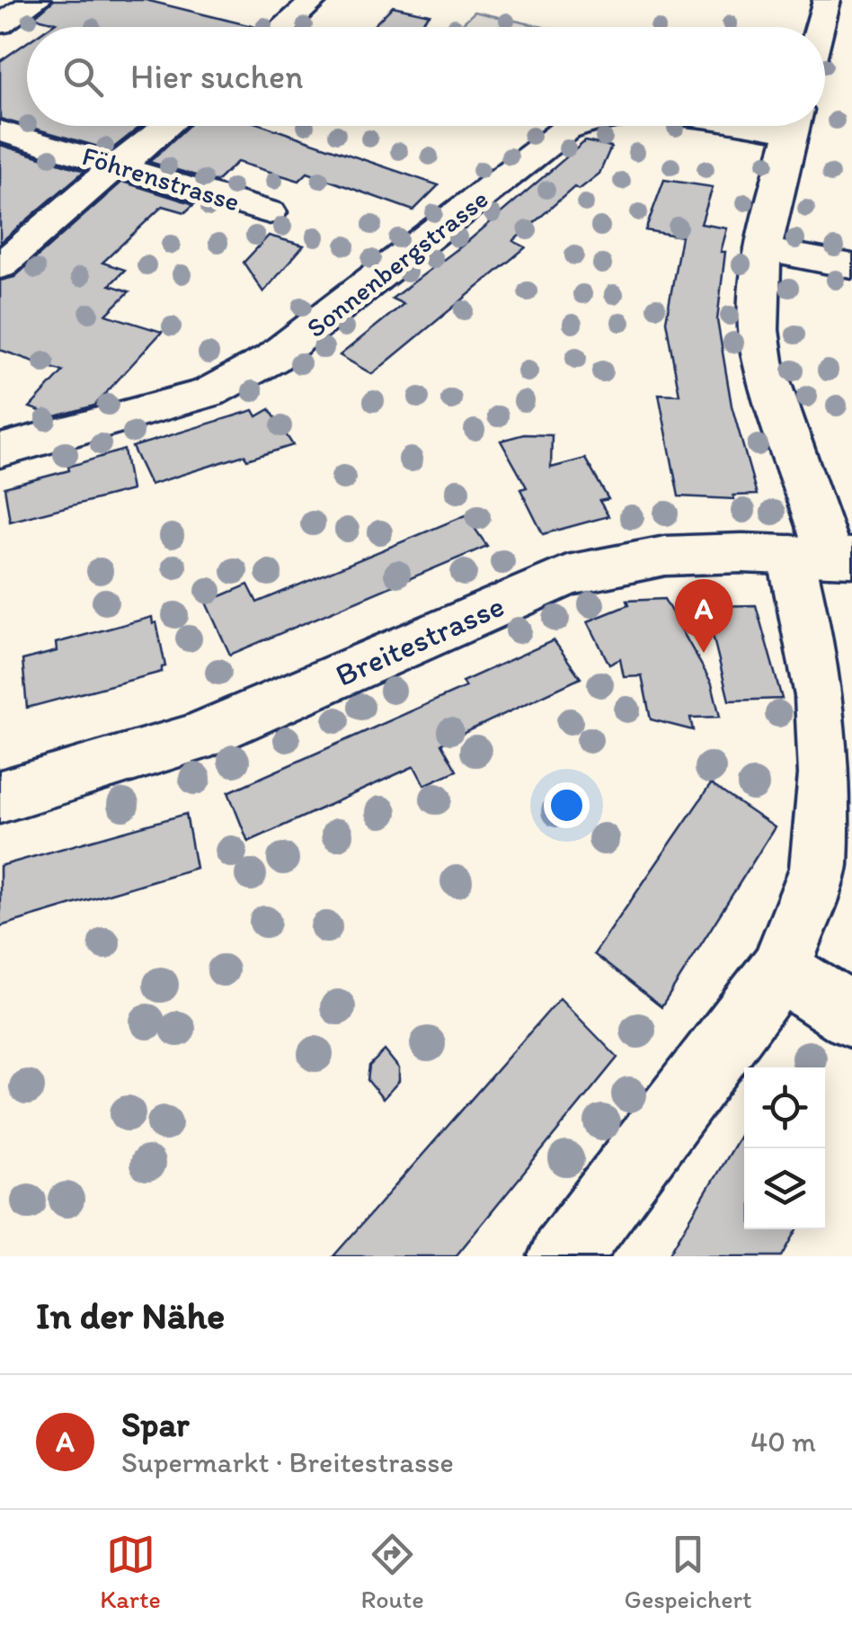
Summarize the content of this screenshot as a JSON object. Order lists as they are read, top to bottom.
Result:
{
  "streets": {
    "street": ["Föhrenstrasse", "Sonnenbergstrasse", "Breitestrasse"]
  },
  "page": {
    "search": "Hier suchen",
    "pins": "A",
    "heading": "In der Nähe",
    "list": [
      {
        "mark": "A",
        "name": "Spar",
        "note": "Supermarkt · Breitestrasse",
        "value": "40 m"
      }
    ],
    "nav": ["Karte", "Route", "Gespeichert"]
  }
}
